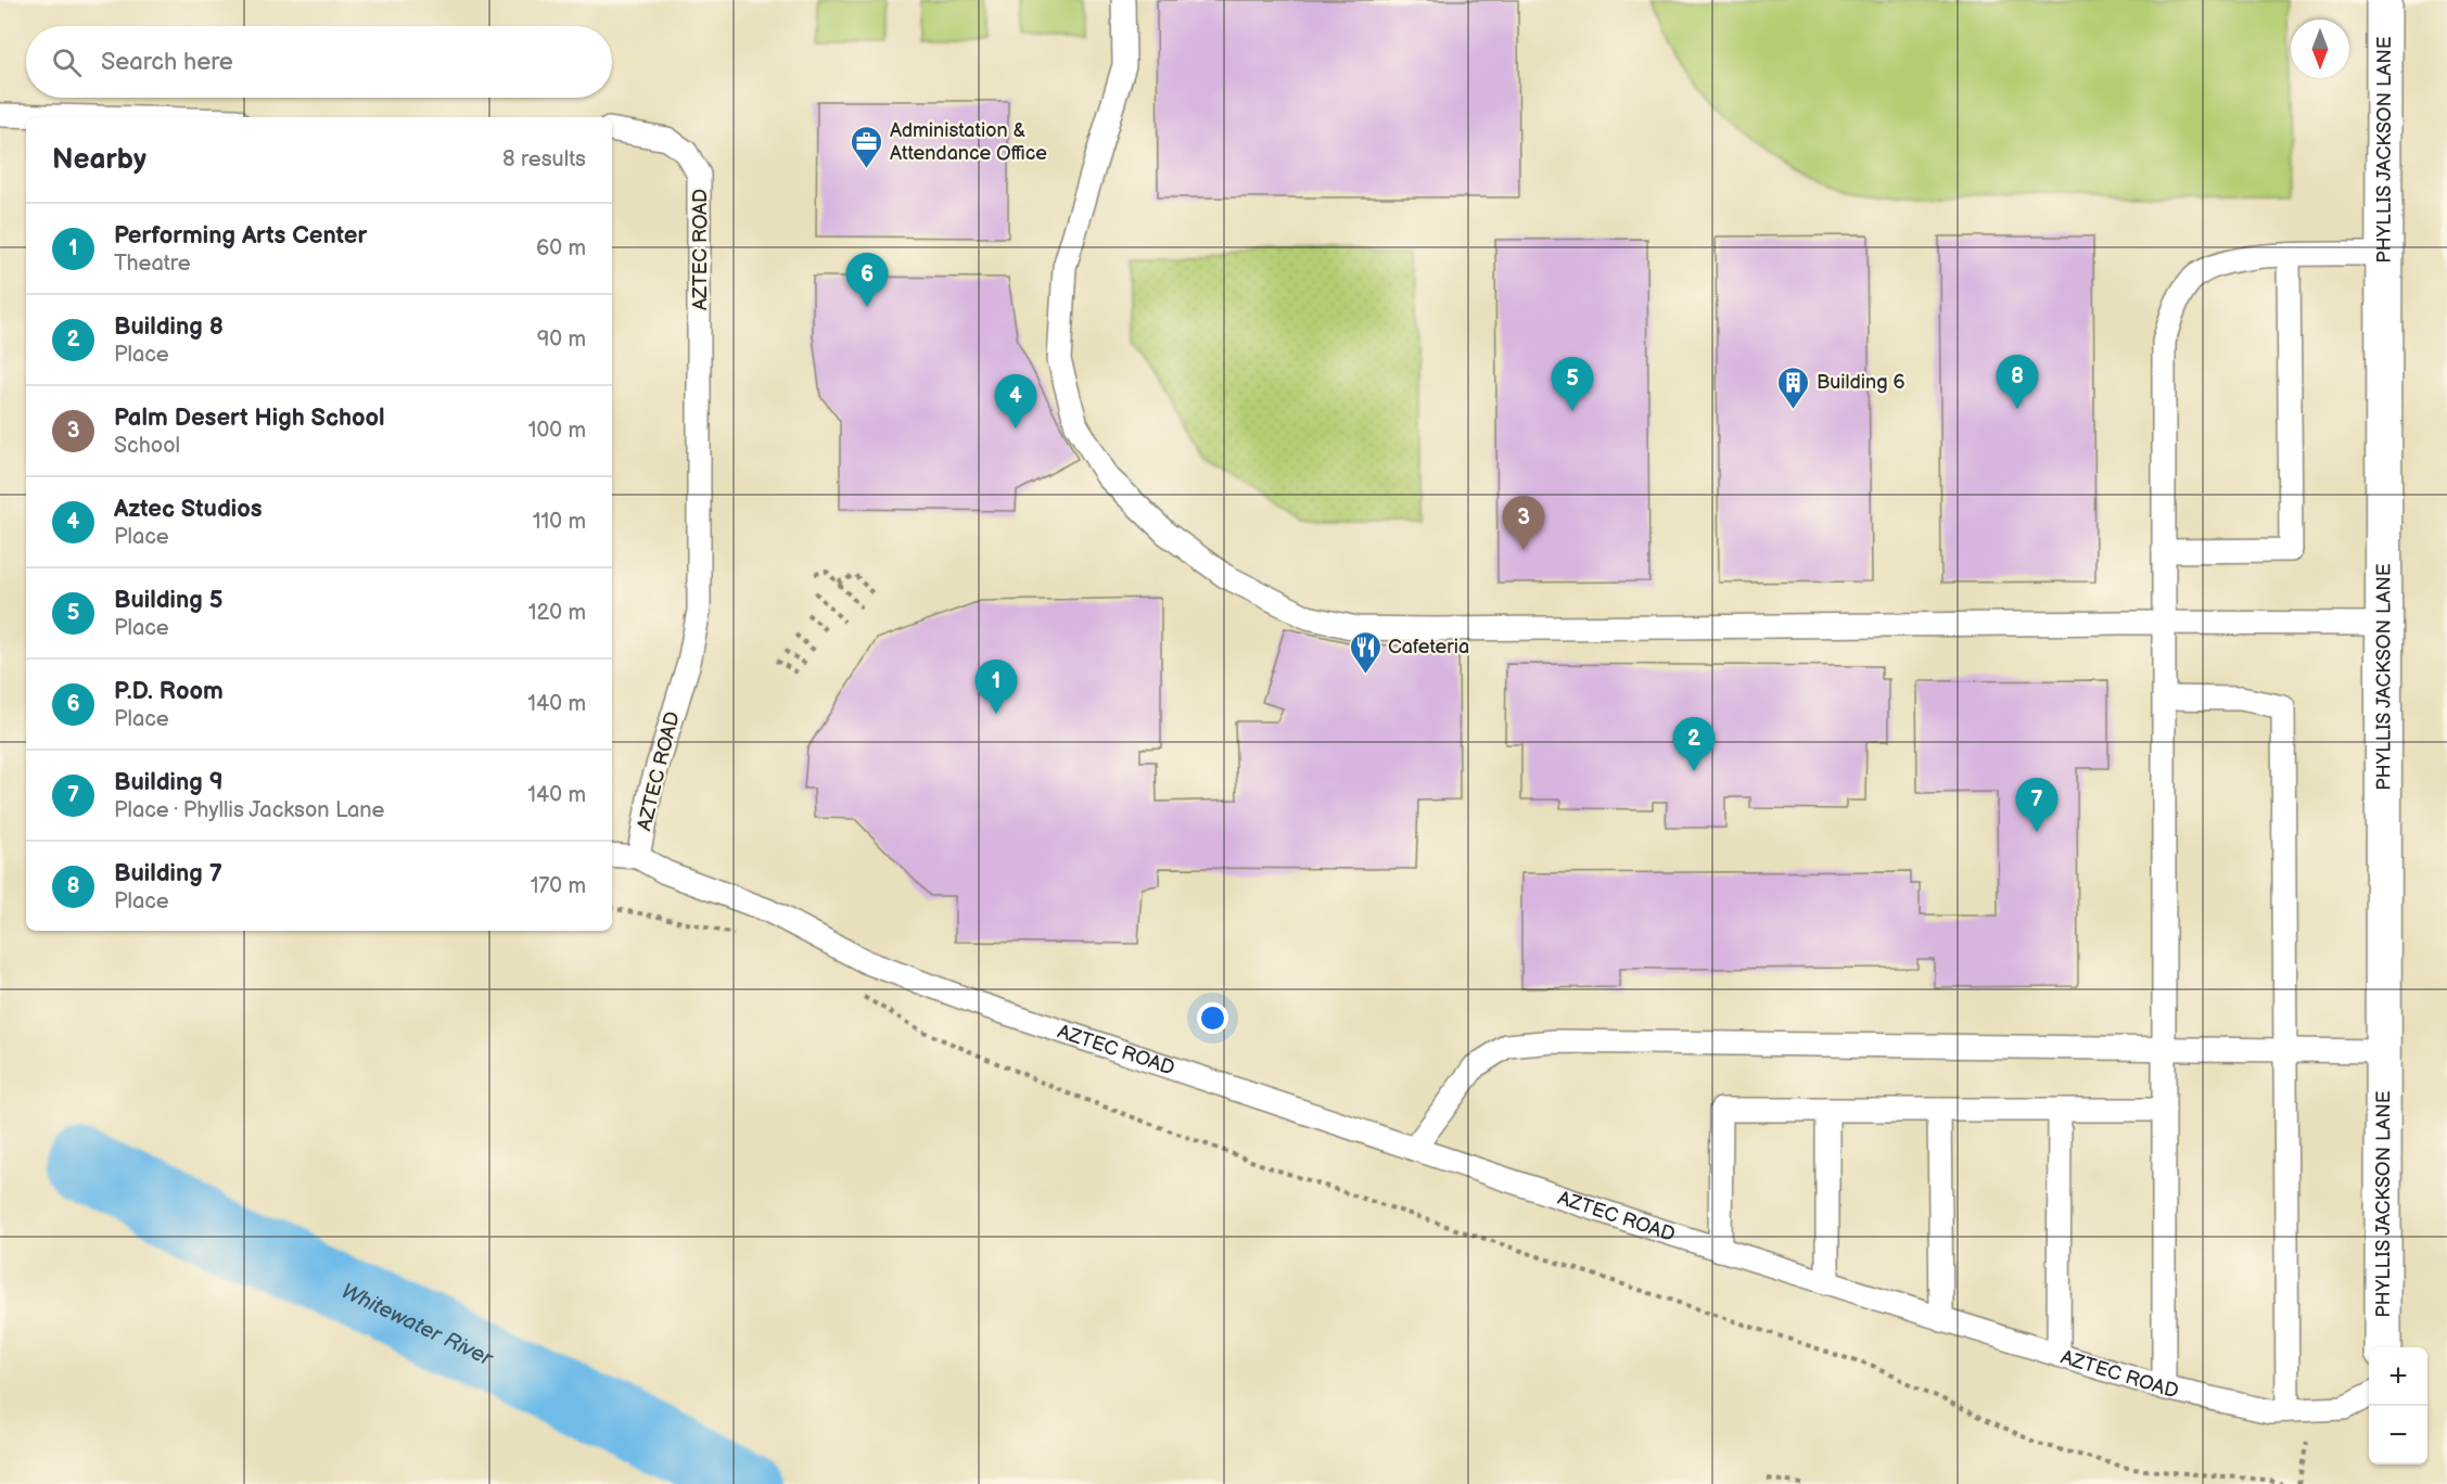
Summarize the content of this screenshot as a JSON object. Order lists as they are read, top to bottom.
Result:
{
  "streets": {
    "street": ["PHYLLIS JACKSON LANE"],
    "lane": ["AZTEC ROAD"]
  },
  "water": ["Whitewater River"],
  "places": {
    "office": ["Administation & Attendance Office"],
    "building": ["Building 6"],
    "restaurant": ["Cafeteria"]
  },
  "north": "bottom",
  "page": {
    "search": "Search here",
    "heading": ["Nearby", "8 results"],
    "list": [
      {
        "mark": "1",
        "name": "Performing Arts Center",
        "note": "Theatre",
        "value": "60 m"
      },
      {
        "mark": "2",
        "name": "Building 8",
        "note": "Place",
        "value": "90 m"
      },
      {
        "mark": "3",
        "name": "Palm Desert High School",
        "note": "School",
        "value": "100 m"
      },
      {
        "mark": "4",
        "name": "Aztec Studios",
        "note": "Place",
        "value": "110 m"
      },
      {
        "mark": "5",
        "name": "Building 5",
        "note": "Place",
        "value": "120 m"
      },
      {
        "mark": "6",
        "name": "P.D. Room",
        "note": "Place",
        "value": "140 m"
      },
      {
        "mark": "7",
        "name": "Building 9",
        "note": "Place · Phyllis Jackson Lane",
        "value": "140 m"
      },
      {
        "mark": "8",
        "name": "Building 7",
        "note": "Place",
        "value": "170 m"
      }
    ],
    "pins": [
      "6",
      "8",
      "5",
      "4",
      "3",
      "1",
      "2",
      "7"
    ],
    "map_buttons": ["+", "−"]
  }
}
